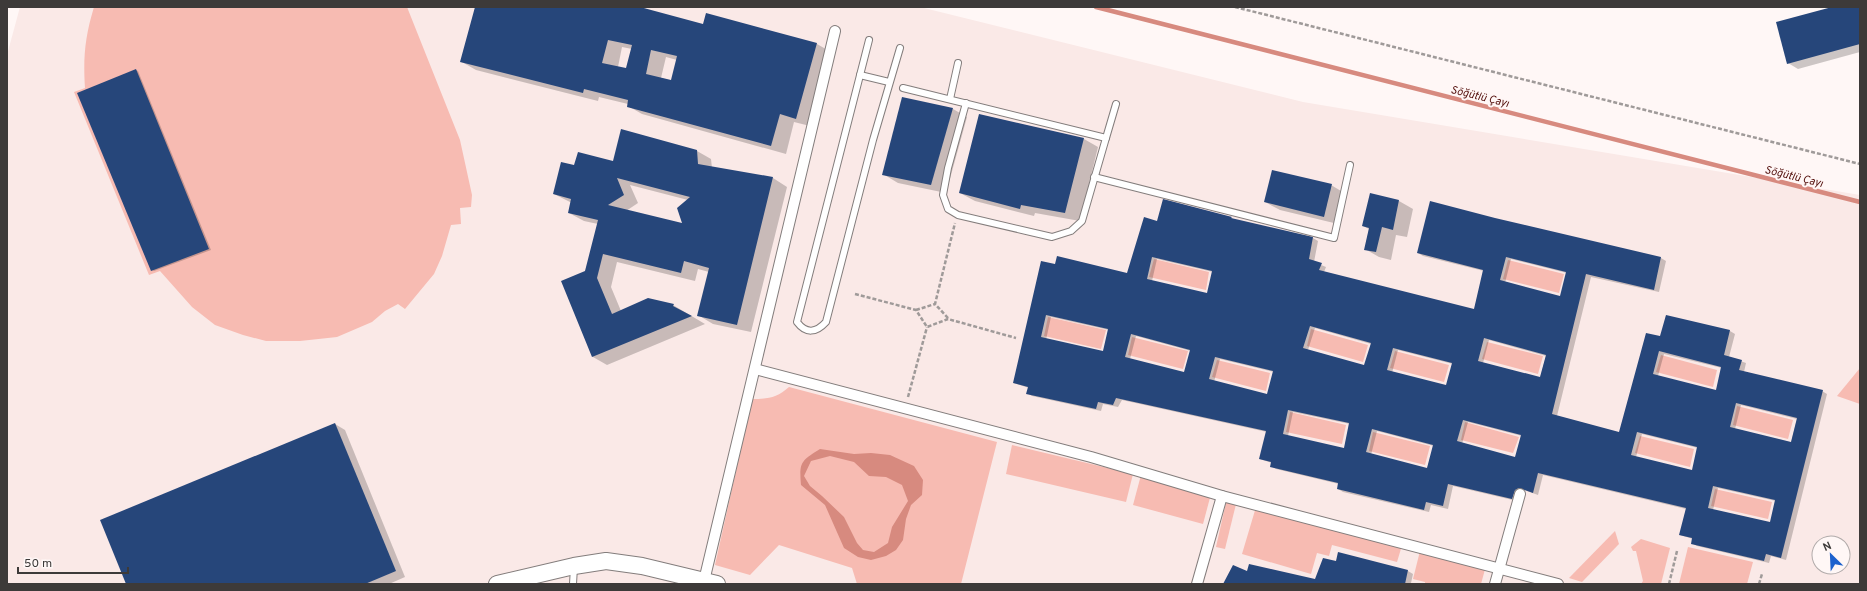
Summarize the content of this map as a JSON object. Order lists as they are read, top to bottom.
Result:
{
  "water": ["Söğütlü Çayı"],
  "scale_bar": "50 m",
  "north": "top left"
}
